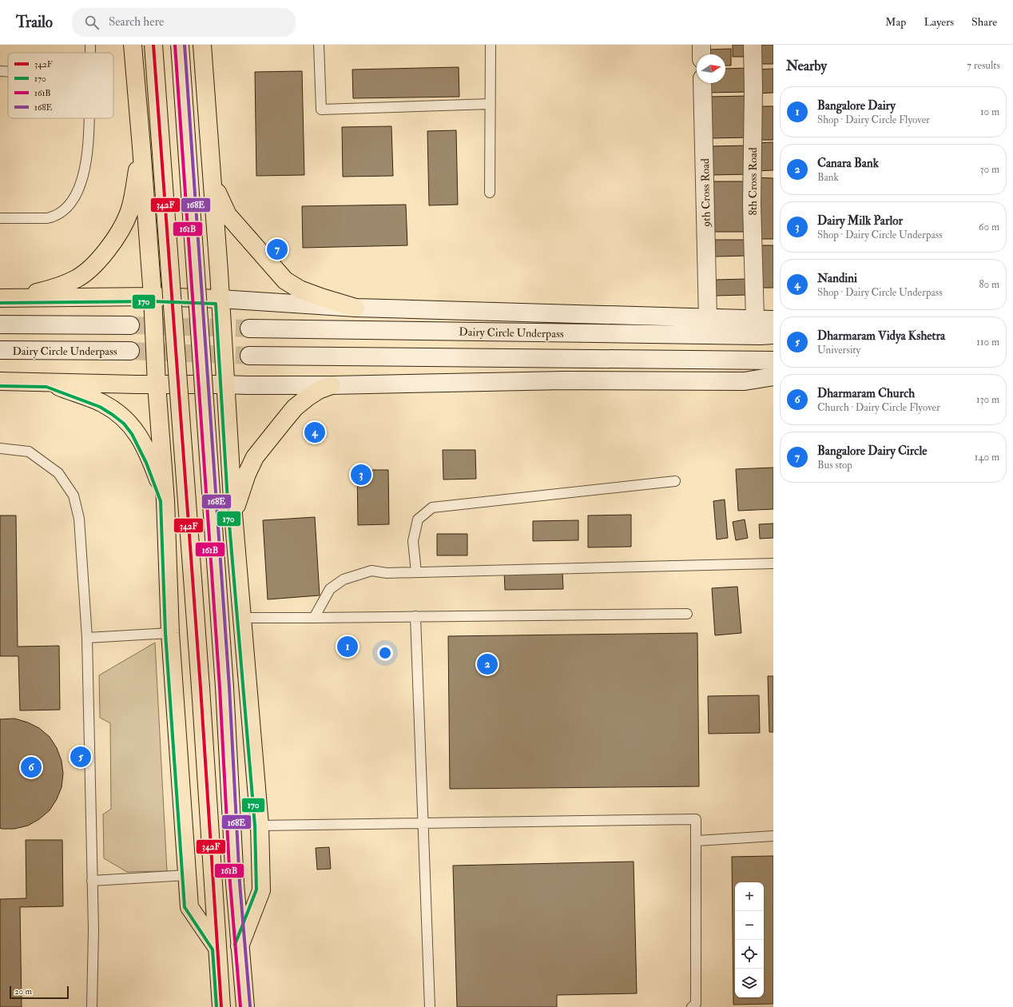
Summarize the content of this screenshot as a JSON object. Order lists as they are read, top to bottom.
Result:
{
  "streets": {
    "main road": ["8th Cross Road", "9th Cross Road", "Dairy Circle Underpass"]
  },
  "lines": [
    "transit line 342F",
    "transit line 161B",
    "transit line 168E",
    "transit line 170"
  ],
  "legend": [
    "342F",
    "170",
    "161B",
    "168E"
  ],
  "scale_bar": "20 m",
  "north": "right",
  "page": {
    "header": "Trailo",
    "search": "Search here",
    "nav": ["Map", "Layers", "Share"],
    "heading": ["Nearby", "7 results"],
    "list": [
      {
        "mark": "1",
        "name": "Bangalore Dairy",
        "note": "Shop · Dairy Circle Flyover",
        "value": "10 m"
      },
      {
        "mark": "2",
        "name": "Canara Bank",
        "note": "Bank",
        "value": "30 m"
      },
      {
        "mark": "3",
        "name": "Dairy Milk Parlor",
        "note": "Shop · Dairy Circle Underpass",
        "value": "60 m"
      },
      {
        "mark": "4",
        "name": "Nandini",
        "note": "Shop · Dairy Circle Underpass",
        "value": "80 m"
      },
      {
        "mark": "5",
        "name": "Dharmaram Vidya Kshetra",
        "note": "University",
        "value": "110 m"
      },
      {
        "mark": "6",
        "name": "Dharmaram Church",
        "note": "Church · Dairy Circle Flyover",
        "value": "130 m"
      },
      {
        "mark": "7",
        "name": "Bangalore Dairy Circle",
        "note": "Bus stop",
        "value": "140 m"
      }
    ],
    "pins": [
      "7",
      "4",
      "3",
      "1",
      "2",
      "5",
      "6"
    ],
    "map_buttons": ["+", "−"],
    "scale": "20 m"
  }
}
